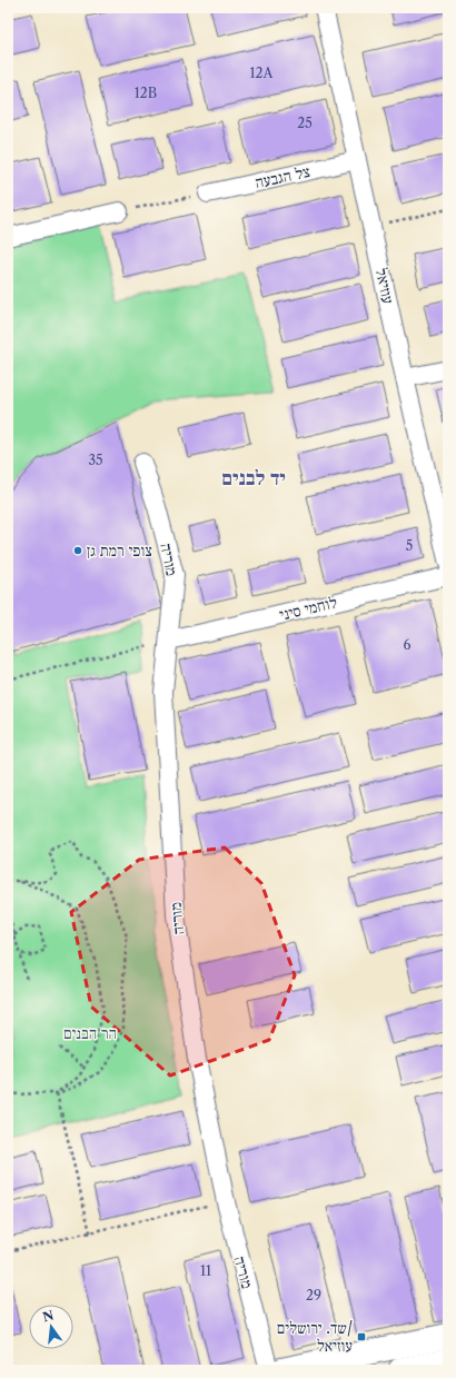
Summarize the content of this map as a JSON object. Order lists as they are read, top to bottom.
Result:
{
  "streets": {
    "street": [
      "צל הגבעה",
      "עוזיאל",
      "מוריה",
      "לוחמי סיני"
    ]
  },
  "crossings": [
    ["צל הגבעה", "עוזיאל"],
    ["מוריה", "לוחמי סיני"]
  ],
  "districts": ["יד לבנים"],
  "parks": ["הר הבנים"],
  "places": {
    "other": ["צופי רמת גן"],
    "transit": ["שד. ירושלים/ עוזיאל"]
  },
  "house_numbers": [
    "12A",
    "12B",
    "25",
    "35",
    "5",
    "6",
    "11",
    "29"
  ],
  "north": "top"
}
